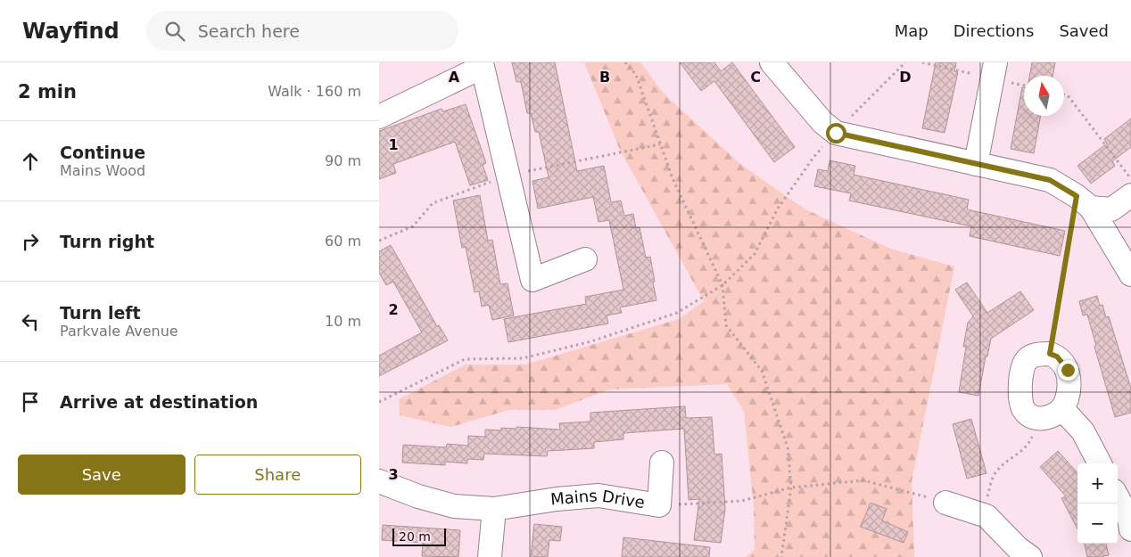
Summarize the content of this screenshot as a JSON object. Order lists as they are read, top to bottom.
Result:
{
  "streets": {
    "street": ["Mains Drive"]
  },
  "scale_bar": "20 m",
  "north": "top",
  "page": {
    "header": "Wayfind",
    "search": "Search here",
    "nav": ["Map", "Directions", "Saved"],
    "heading": ["2 min", "Walk · 160 m"],
    "list": [
      ["Continue", "Mains Wood", "90 m"],
      ["Turn right", "60 m"],
      ["Turn left", "Parkvale Avenue", "10 m"],
      "Arrive at destination"
    ],
    "buttons": ["Save", "Share"],
    "map_buttons": ["+", "−"],
    "scale": "20 m"
  },
  "grid": {
    "columns": [
      "A",
      "B",
      "C",
      "D"
    ],
    "rows": ["1", "2", "3"]
  }
}
